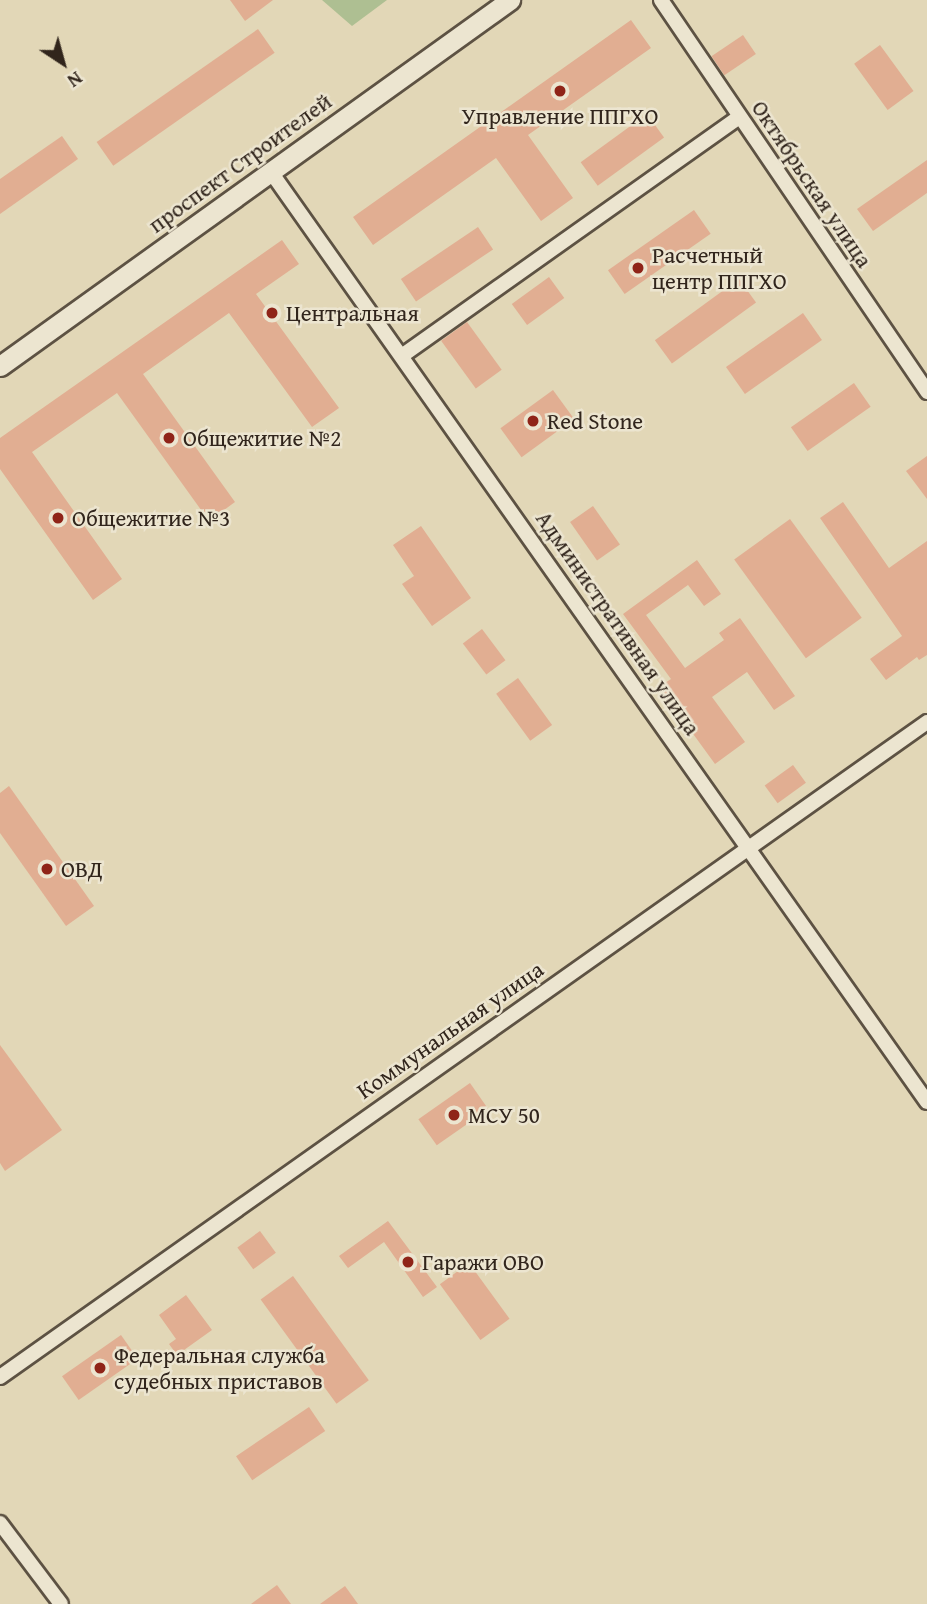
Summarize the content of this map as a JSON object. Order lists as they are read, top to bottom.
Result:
{
  "streets": {
    "street": [
      "проспект Строителей",
      "Октябрьская улица",
      "Административная улица",
      "Коммунальная улица"
    ]
  },
  "crossings": [
    ["проспект Строителей", "Административная улица"],
    ["Административная улица", "Коммунальная улица"]
  ],
  "places": [
    "Управление ППГХО",
    "Расчетный центр ППГХО",
    "Центральная",
    "Red Stone",
    "Общежитие №2",
    "Общежитие №3",
    "ОВД",
    "МСУ 50",
    "Гаражи ОВО",
    "Федеральная служба судебных приставов"
  ],
  "north": "bottom right"
}
